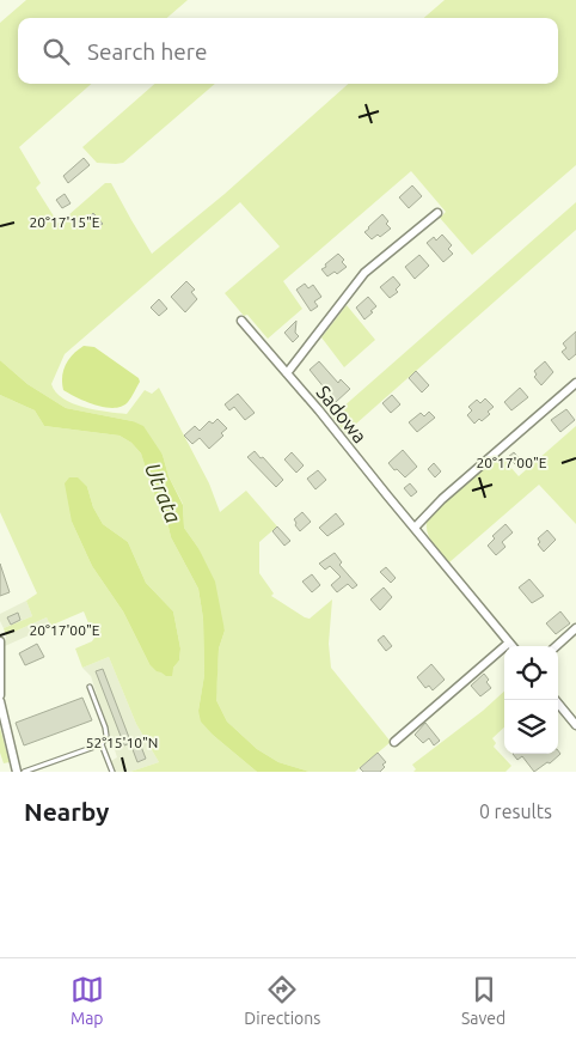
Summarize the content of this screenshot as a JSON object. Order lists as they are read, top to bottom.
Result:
{
  "streets": {
    "street": ["Sadowa"]
  },
  "water": ["Utrata"],
  "page": {
    "search": "Search here",
    "heading": ["Nearby", "0 results"],
    "nav": ["Map", "Directions", "Saved"]
  },
  "coordinates": ["20°17'15\"E", "20°17'00\"E", "52°15'10\"N"]
}
